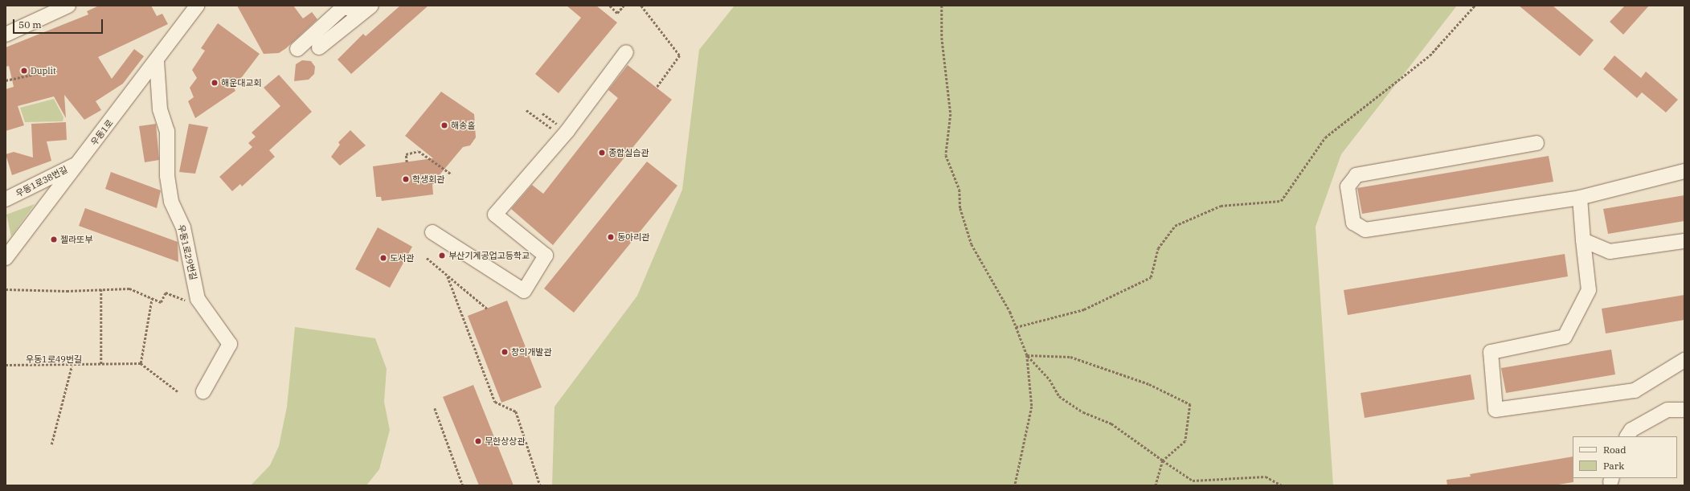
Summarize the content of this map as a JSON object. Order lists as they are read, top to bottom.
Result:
{
  "streets": {
    "street": ["우동1로", "우동1로38번길", "우동1로29번길"],
    "path": ["우동1로49번길"]
  },
  "crossings": [
    ["우동1로", "우동1로38번길"],
    ["우동1로", "우동1로29번길"]
  ],
  "places": [
    "Duplit",
    "해운대교회",
    "해송홀",
    "종합실습관",
    "학생회관",
    "동아리관",
    "젤라또부",
    "부산기계공업고등학교",
    "도서관",
    "창의개발관",
    "무한상상관"
  ],
  "legend": ["Road", "Park"],
  "scale_bar": "50 m"
}
